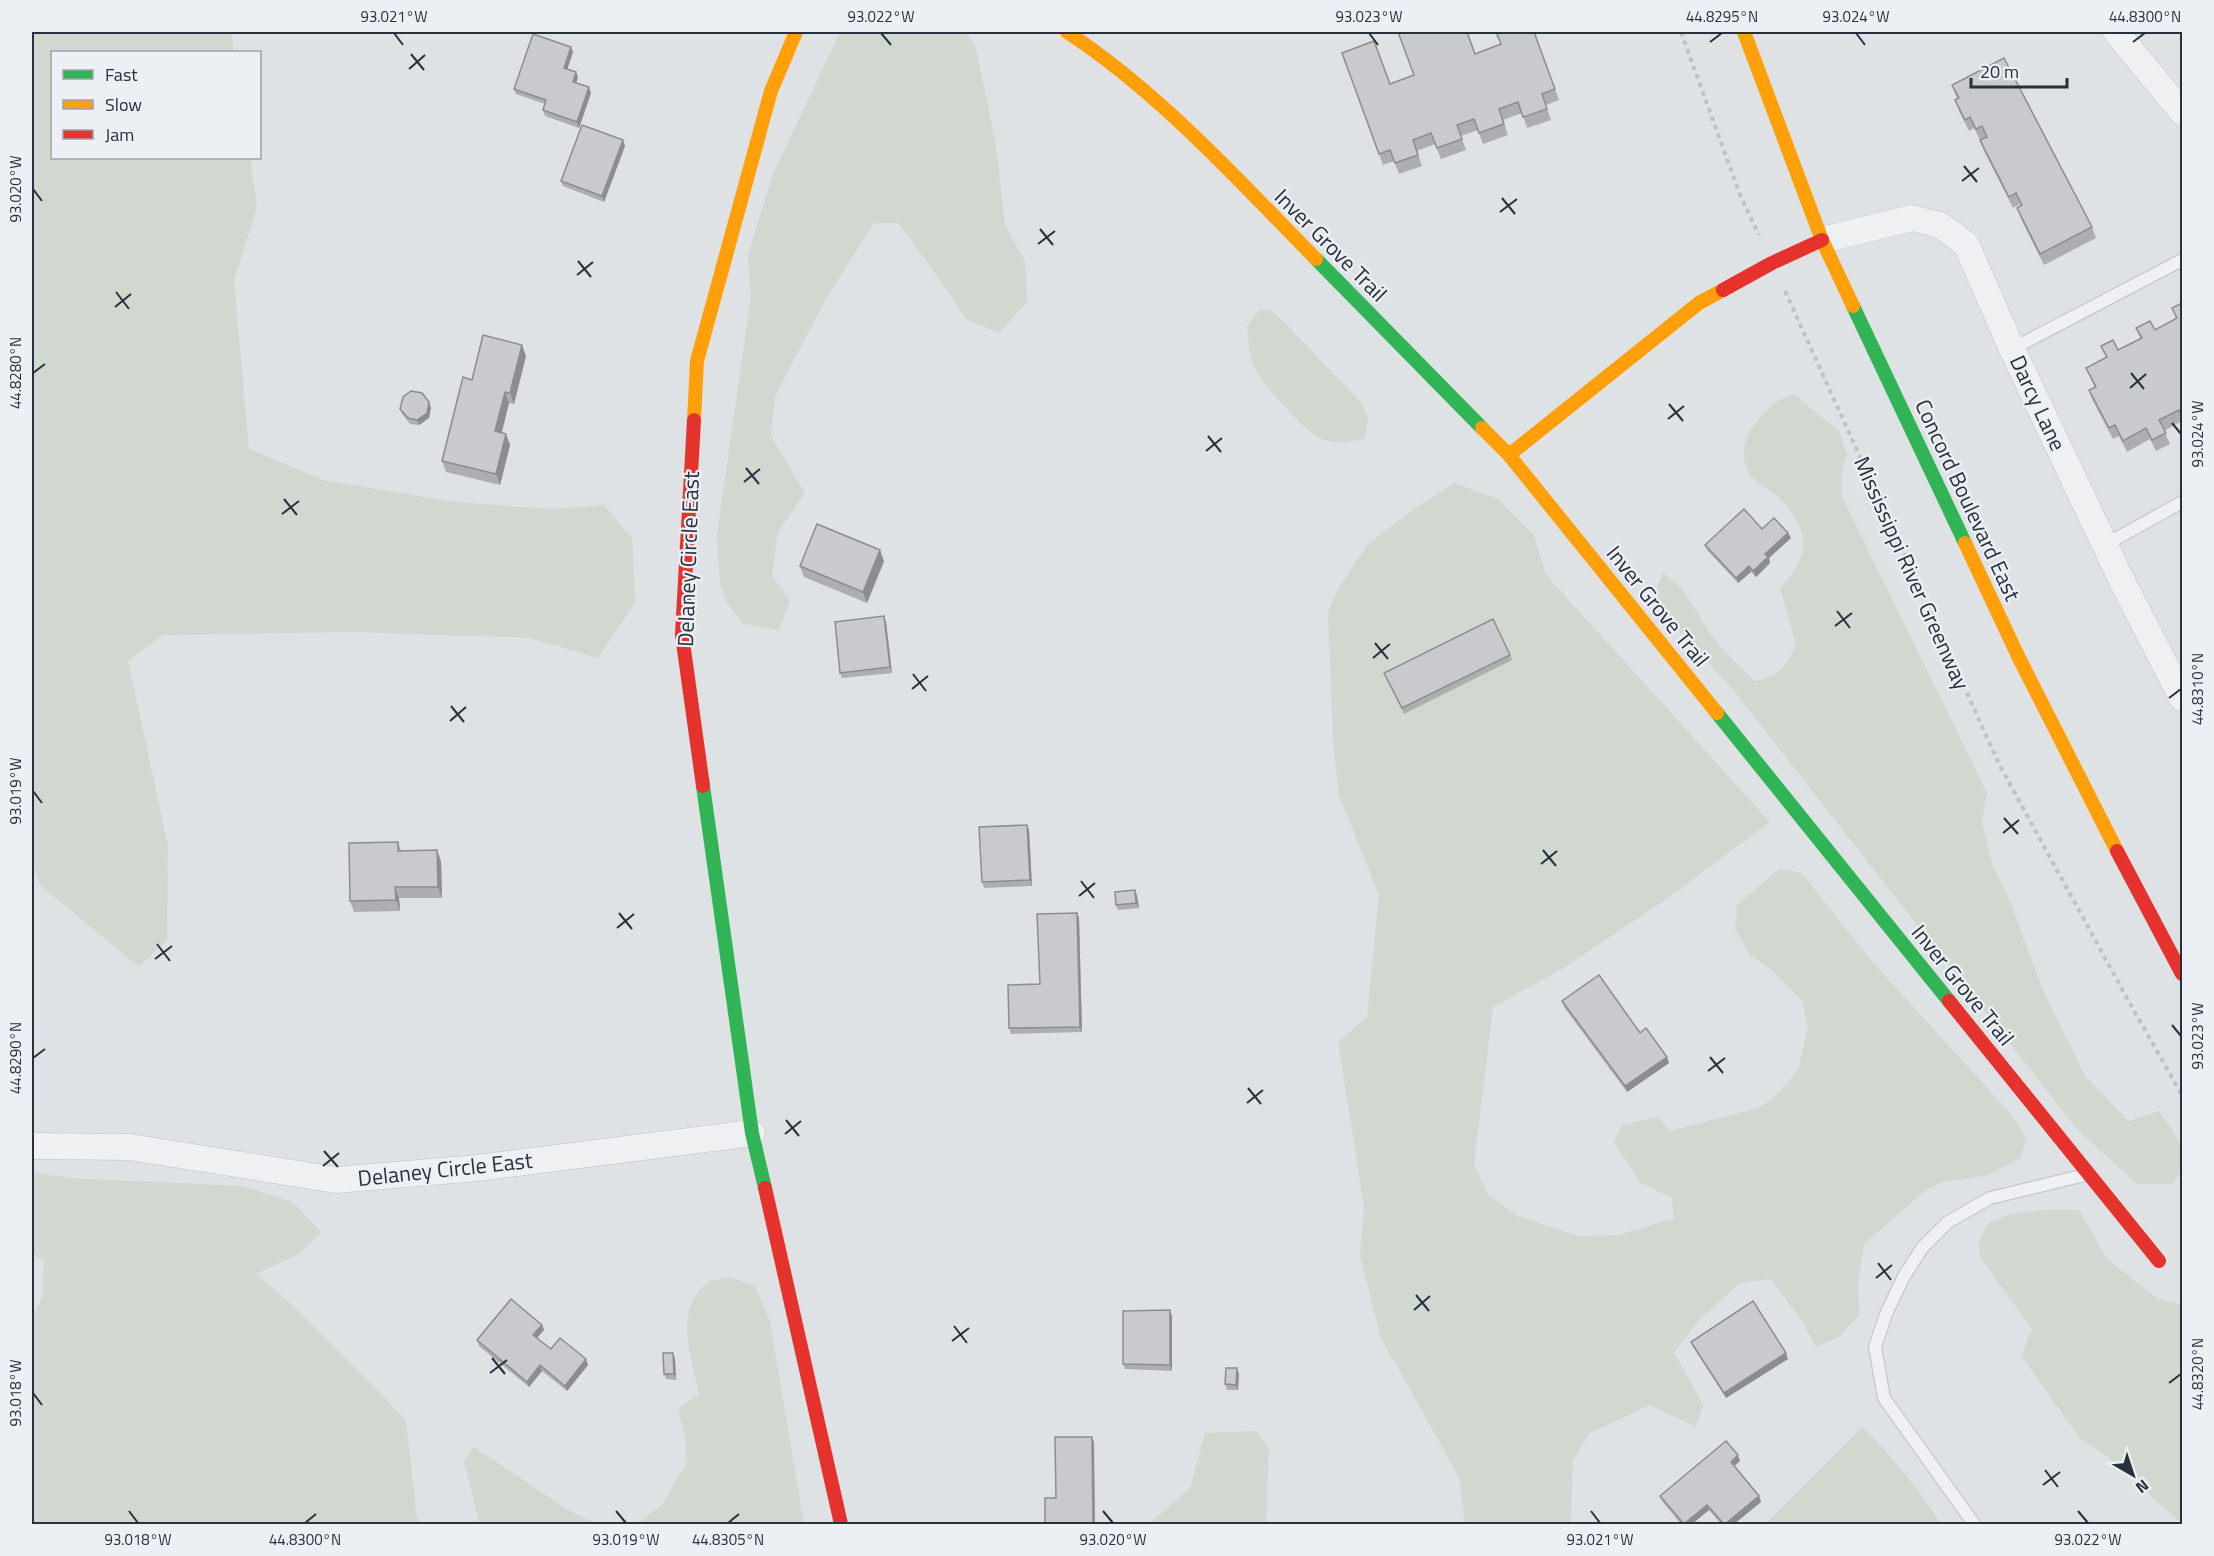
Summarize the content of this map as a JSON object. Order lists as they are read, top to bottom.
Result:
{
  "streets": {
    "street": [
      "Inver Grove Trail",
      "Darcy Lane",
      "Concord Boulevard East",
      "Delaney Circle East"
    ],
    "path": ["Mississippi River Greenway"]
  },
  "crossings": [
    ["Darcy Lane", "Concord Boulevard East"]
  ],
  "legend": ["Fast", "Slow", "Jam"],
  "scale_bar": "20 m",
  "north": "bottom right",
  "coordinates": [
    "93.021°W",
    "93.022°W",
    "93.023°W",
    "44.8295°N",
    "93.024°W",
    "44.8300°N",
    "93.020°W",
    "44.8280°N",
    "44.8310°N",
    "93.019°W",
    "44.8290°N",
    "44.8320°N",
    "93.018°W",
    "44.8305°N"
  ]
}
